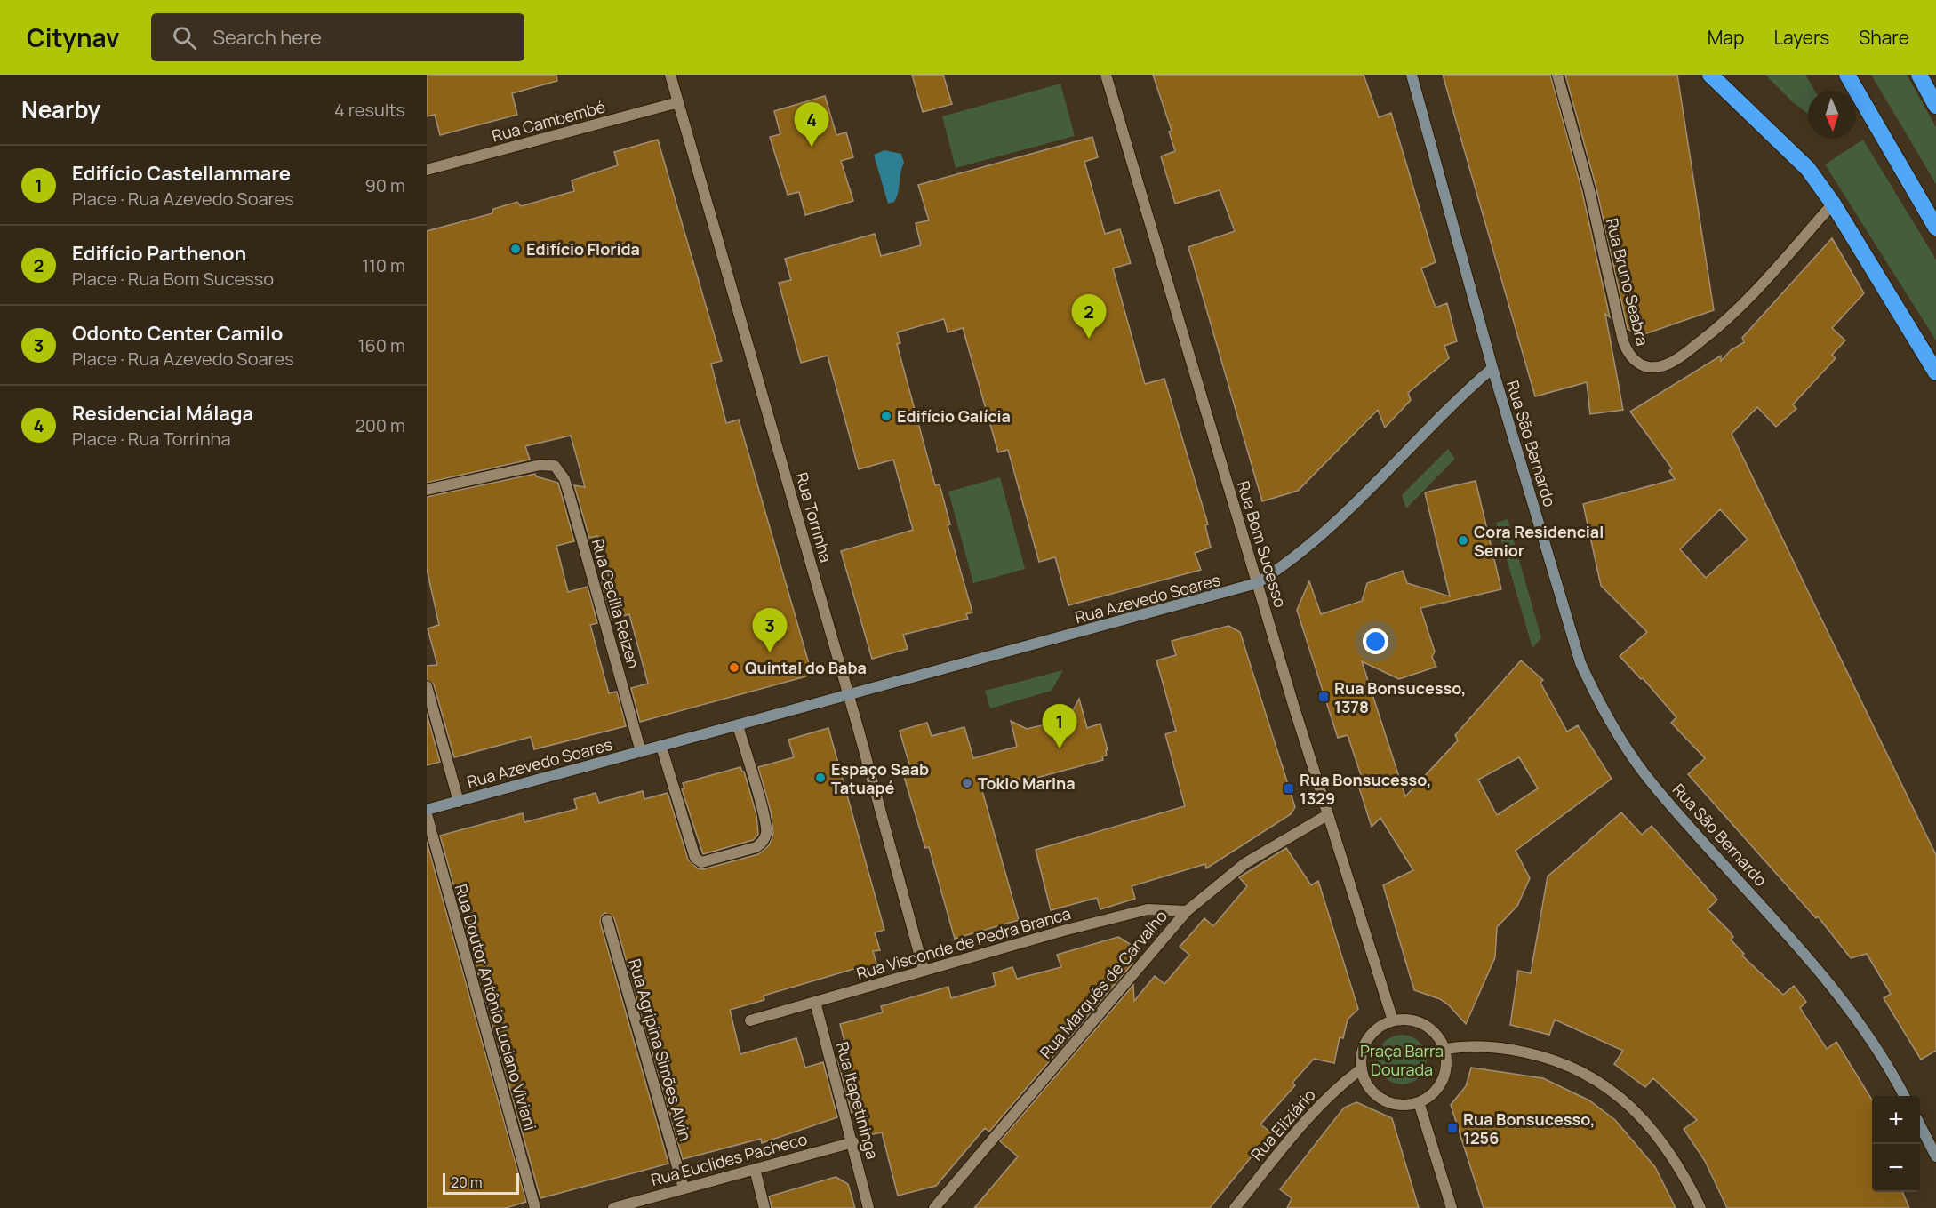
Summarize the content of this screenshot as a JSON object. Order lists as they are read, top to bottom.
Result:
{
  "streets": {
    "street": [
      "Rua Cambembé",
      "Rua Bruno Seabra",
      "Rua São Bernardo",
      "Rua Torrinha",
      "Rua Bom Sucesso",
      "Rua Azevedo Soares",
      "Rua Cecília Reizen",
      "Rua Visconde de Pedra Branca",
      "Rua Marquês de Carvalho",
      "Rua Doutor Antônio Luciano Viviani",
      "Rua Agripina Simões Alvin",
      "Rua Itapetininga",
      "Rua Eliziário",
      "Rua Euclides Pacheco"
    ]
  },
  "crossings": [
    ["Rua Cambembé", "Rua Torrinha"],
    ["Rua São Bernardo", "Rua Azevedo Soares"],
    ["Rua Torrinha", "Rua Azevedo Soares"],
    ["Rua Torrinha", "Rua Visconde de Pedra Branca"],
    ["Rua Bom Sucesso", "Rua Azevedo Soares"],
    ["Rua Bom Sucesso", "Rua Marquês de Carvalho"],
    ["Rua Bom Sucesso", "Rua Eliziário"],
    ["Rua Azevedo Soares", "Rua Cecília Reizen"],
    ["Rua Visconde de Pedra Branca", "Rua Marquês de Carvalho"],
    ["Rua Visconde de Pedra Branca", "Rua Itapetininga"],
    ["Rua Agripina Simões Alvin", "Rua Euclides Pacheco"],
    ["Rua Itapetininga", "Rua Euclides Pacheco"]
  ],
  "parks": ["Praça Barra Dourada"],
  "places": {
    "other": [
      "Edifício Florida",
      "Edifício Galícia",
      "Cora Residencial Senior",
      "Quintal do Baba",
      "Espaço Saab Tatuapé",
      "Tokio Marina"
    ],
    "transit": ["Rua Bonsucesso, 1378", "Rua Bonsucesso, 1329", "Rua Bonsucesso, 1256"]
  },
  "scale_bar": "20 m",
  "north": "bottom",
  "page": {
    "header": "Citynav",
    "search": "Search here",
    "nav": ["Map", "Layers", "Share"],
    "heading": ["Nearby", "4 results"],
    "pins": [
      "4",
      "2",
      "3",
      "1"
    ],
    "list": [
      {
        "mark": "1",
        "name": "Edifício Castellammare",
        "note": "Place · Rua Azevedo Soares",
        "value": "90 m"
      },
      {
        "mark": "2",
        "name": "Edifício Parthenon",
        "note": "Place · Rua Bom Sucesso",
        "value": "110 m"
      },
      {
        "mark": "3",
        "name": "Odonto Center Camilo",
        "note": "Place · Rua Azevedo Soares",
        "value": "160 m"
      },
      {
        "mark": "4",
        "name": "Residencial Málaga",
        "note": "Place · Rua Torrinha",
        "value": "200 m"
      }
    ],
    "map_buttons": ["+", "−"],
    "scale": "20 m"
  }
}
